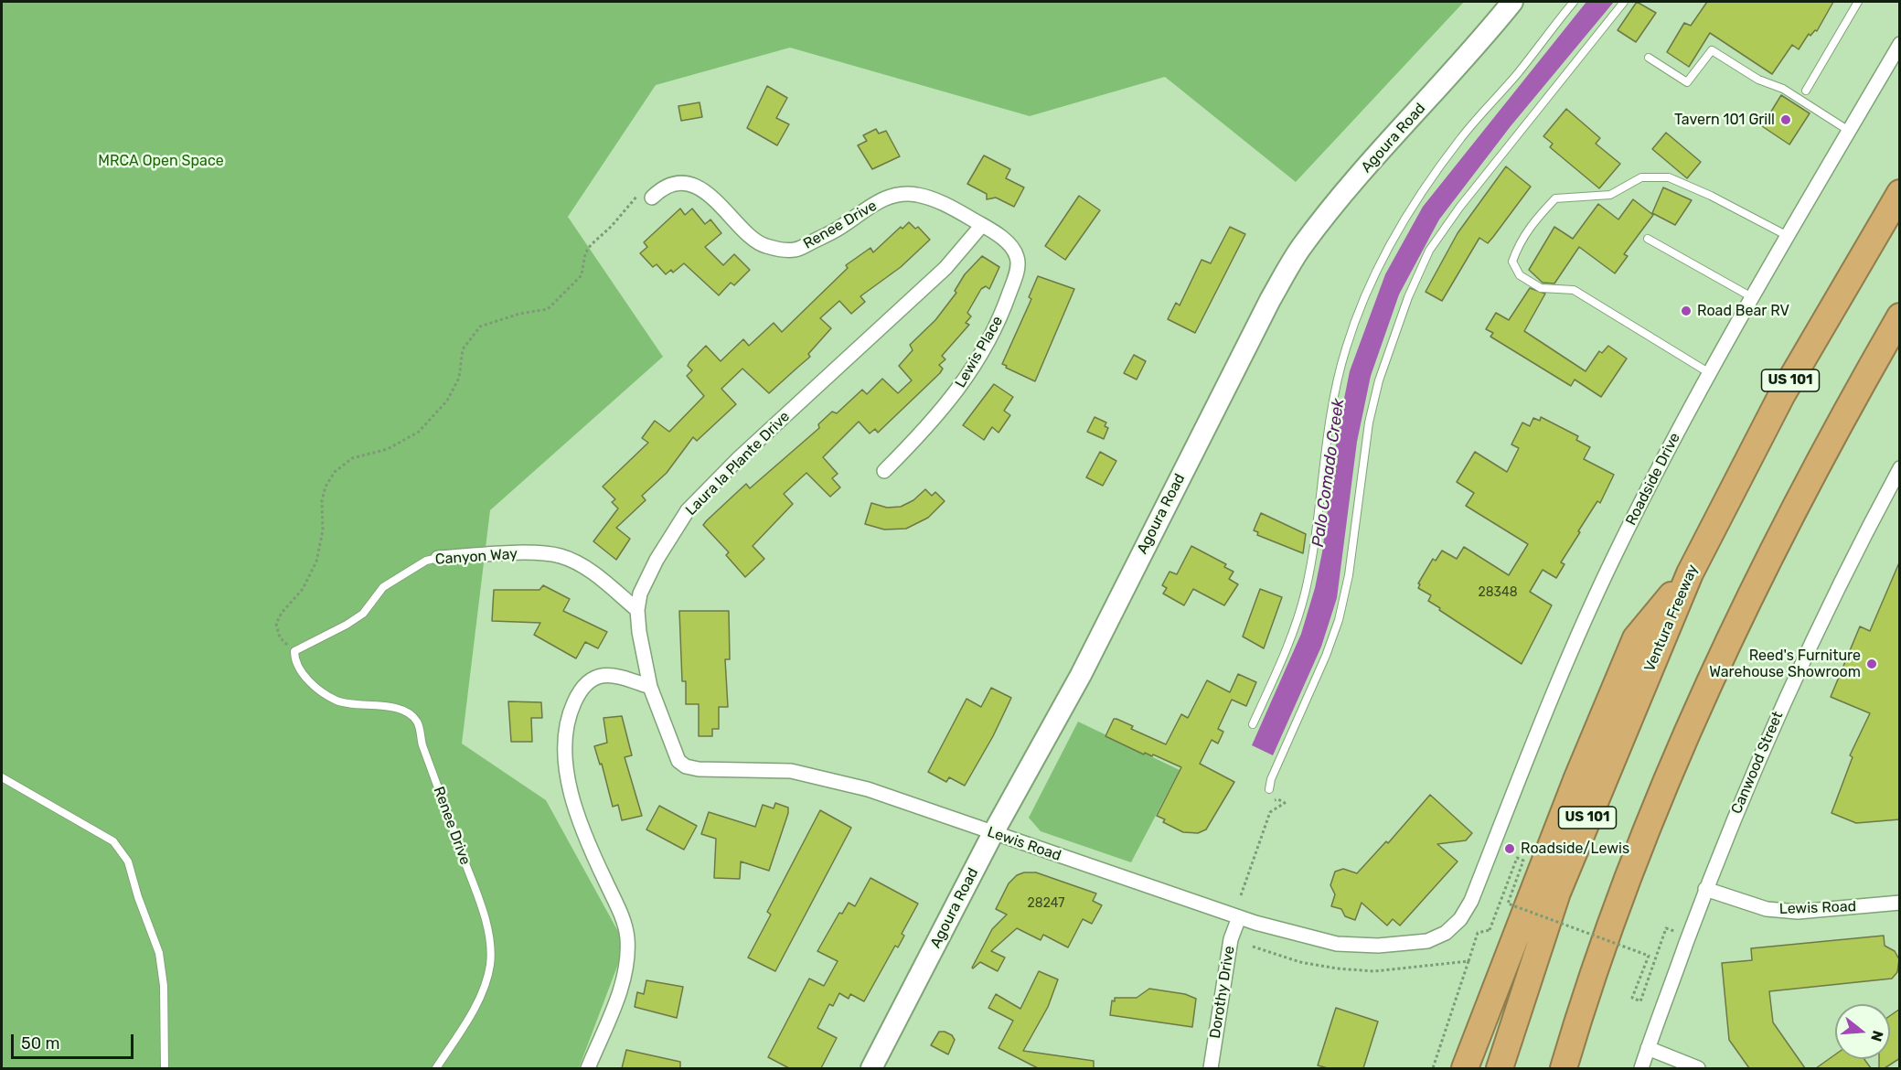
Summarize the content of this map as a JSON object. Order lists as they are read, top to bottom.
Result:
{
  "streets": {
    "highway": ["US 101", "Ventura Freeway"],
    "main road": ["Agoura Road"],
    "street": [
      "Renee Drive",
      "Lewis Place",
      "Laura la Plante Drive",
      "Roadside Drive",
      "Canyon Way",
      "Canwood Street",
      "Lewis Road",
      "Dorothy Drive"
    ]
  },
  "crossings": [
    ["Agoura Road", "Lewis Road"],
    ["Renee Drive", "Lewis Place"],
    ["Renee Drive", "Laura la Plante Drive"],
    ["Renee Drive", "Canyon Way"],
    ["Lewis Place", "Laura la Plante Drive"],
    ["Laura la Plante Drive", "Canyon Way"],
    ["Laura la Plante Drive", "Lewis Road"],
    ["Roadside Drive", "Lewis Road"],
    ["Canwood Street", "Lewis Road"],
    ["Lewis Road", "Dorothy Drive"]
  ],
  "water": ["Palo Comado Creek"],
  "parks": ["MRCA Open Space"],
  "places": [
    "Tavern 101 Grill",
    "Road Bear RV",
    "Reed's Furniture Warehouse Showroom",
    "Roadside/Lewis"
  ],
  "house_numbers": ["28348", "28247"],
  "scale_bar": "50 m",
  "north": "right"
}
